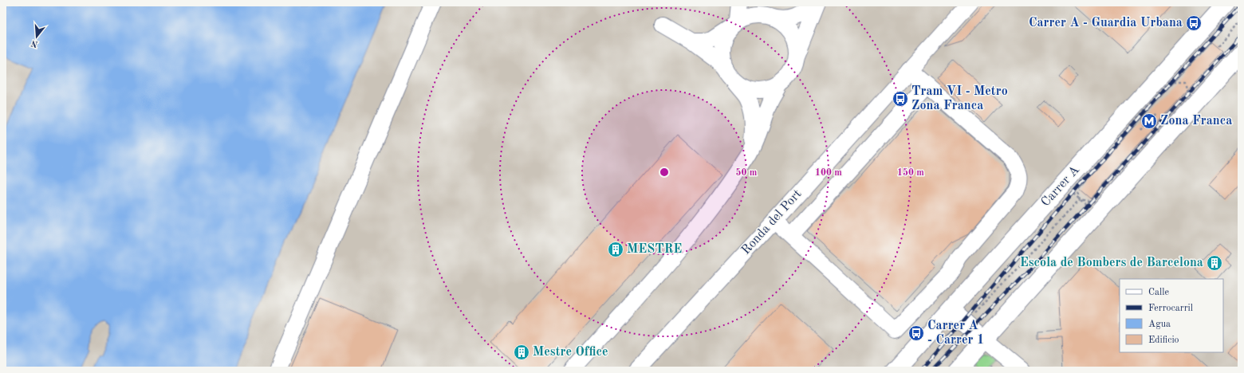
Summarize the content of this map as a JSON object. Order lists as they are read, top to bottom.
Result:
{
  "streets": {
    "main road": ["Carrer A"],
    "street": ["Ronda del Port"]
  },
  "places": {
    "bus stop": ["Carrer A - Guardia Urbana", "Tram VI - Metro Zona Franca", "Carrer A - Carrer 1"],
    "metro station": ["Zona Franca"],
    "building": ["MESTRE", "Escola de Bombers de Barcelona", "Mestre Office"]
  },
  "legend": [
    "Calle",
    "Ferrocarril",
    "Agua",
    "Edificio"
  ],
  "north": "bottom",
  "rings": ["50 m", "100 m", "150 m"]
}
